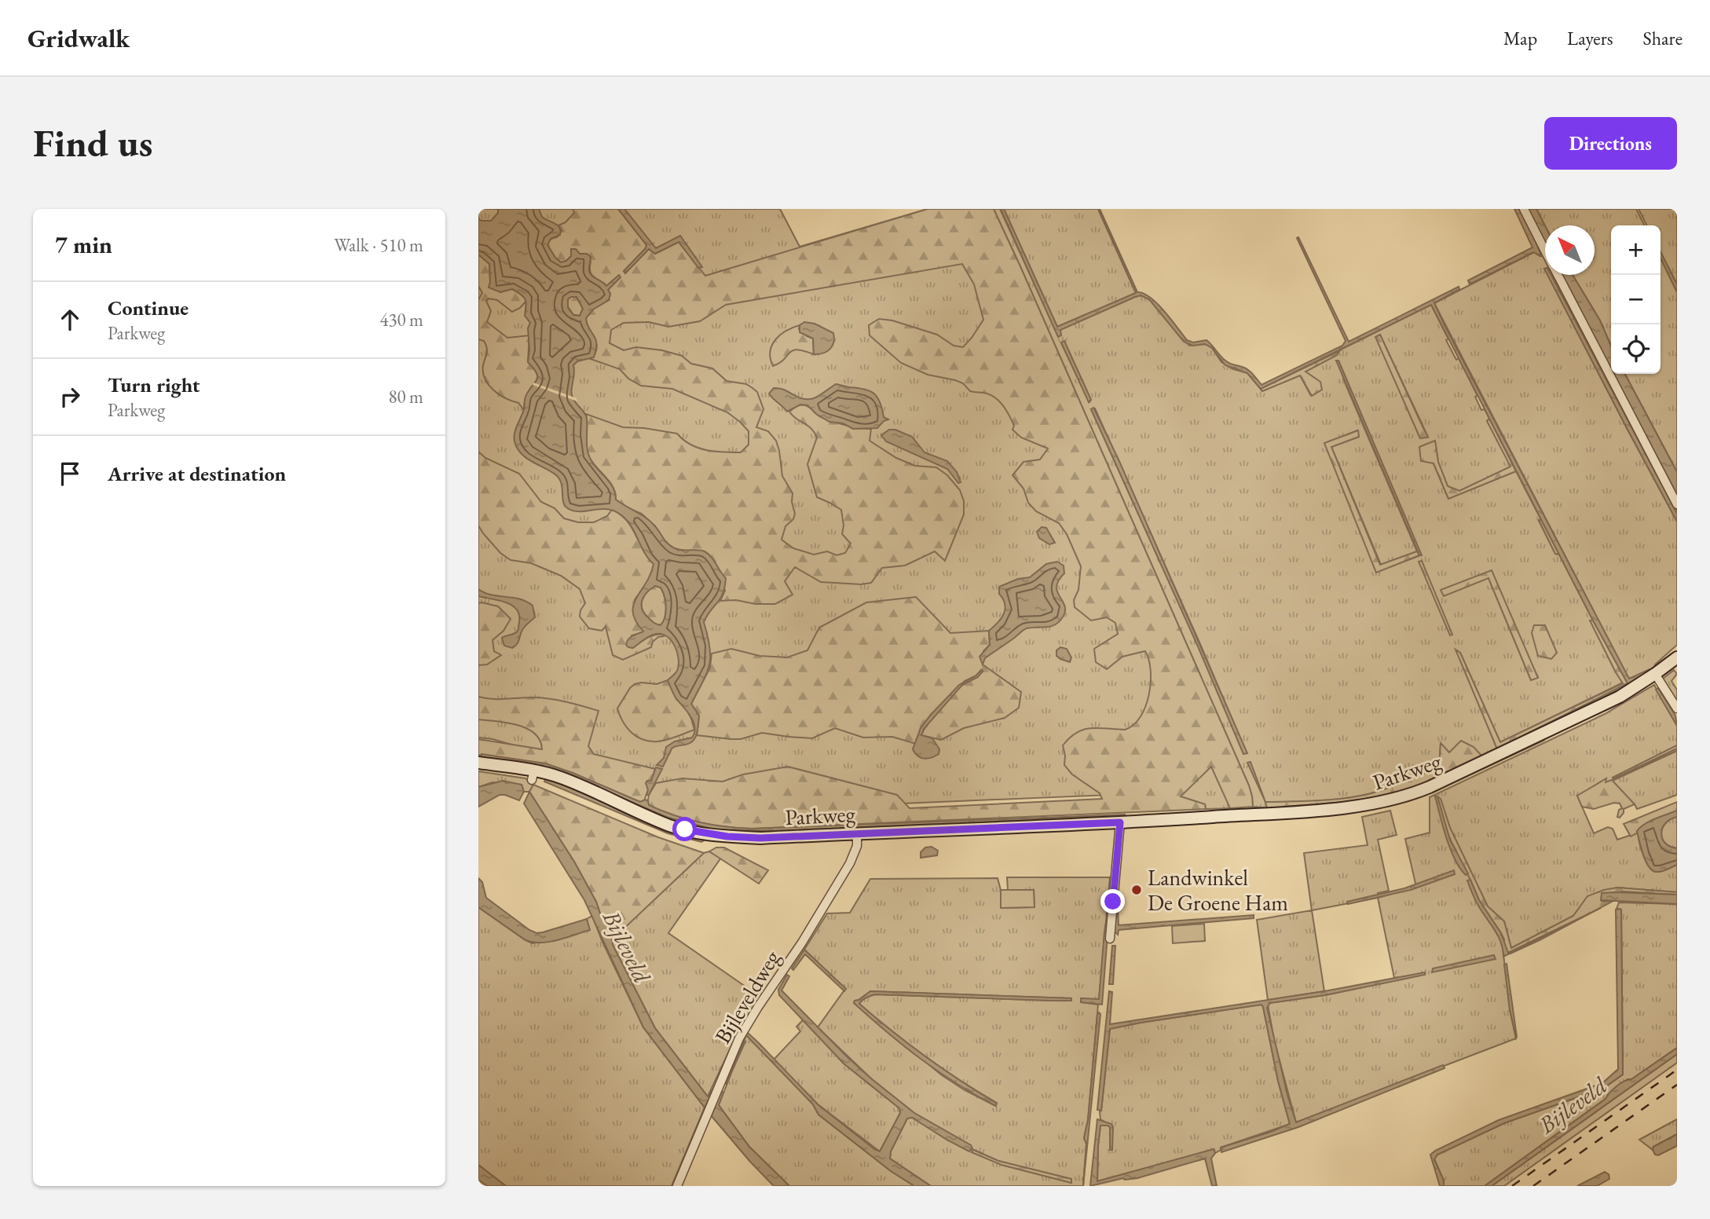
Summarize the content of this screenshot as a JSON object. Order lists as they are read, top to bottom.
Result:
{
  "streets": {
    "street": ["Parkweg", "Bijleveldweg"]
  },
  "crossings": [
    ["Parkweg", "Bijleveldweg"]
  ],
  "water": ["Bijleveld"],
  "places": ["Landwinkel De Groene Ham"],
  "north": "top left",
  "page": {
    "header": "Gridwalk",
    "nav": ["Map", "Layers", "Share"],
    "buttons": "Directions",
    "title": "Find us",
    "heading": ["7 min", "Walk · 510 m"],
    "map_buttons": ["+", "−"],
    "list": [
      ["Continue", "Parkweg", "430 m"],
      ["Turn right", "Parkweg", "80 m"],
      "Arrive at destination"
    ]
  }
}
